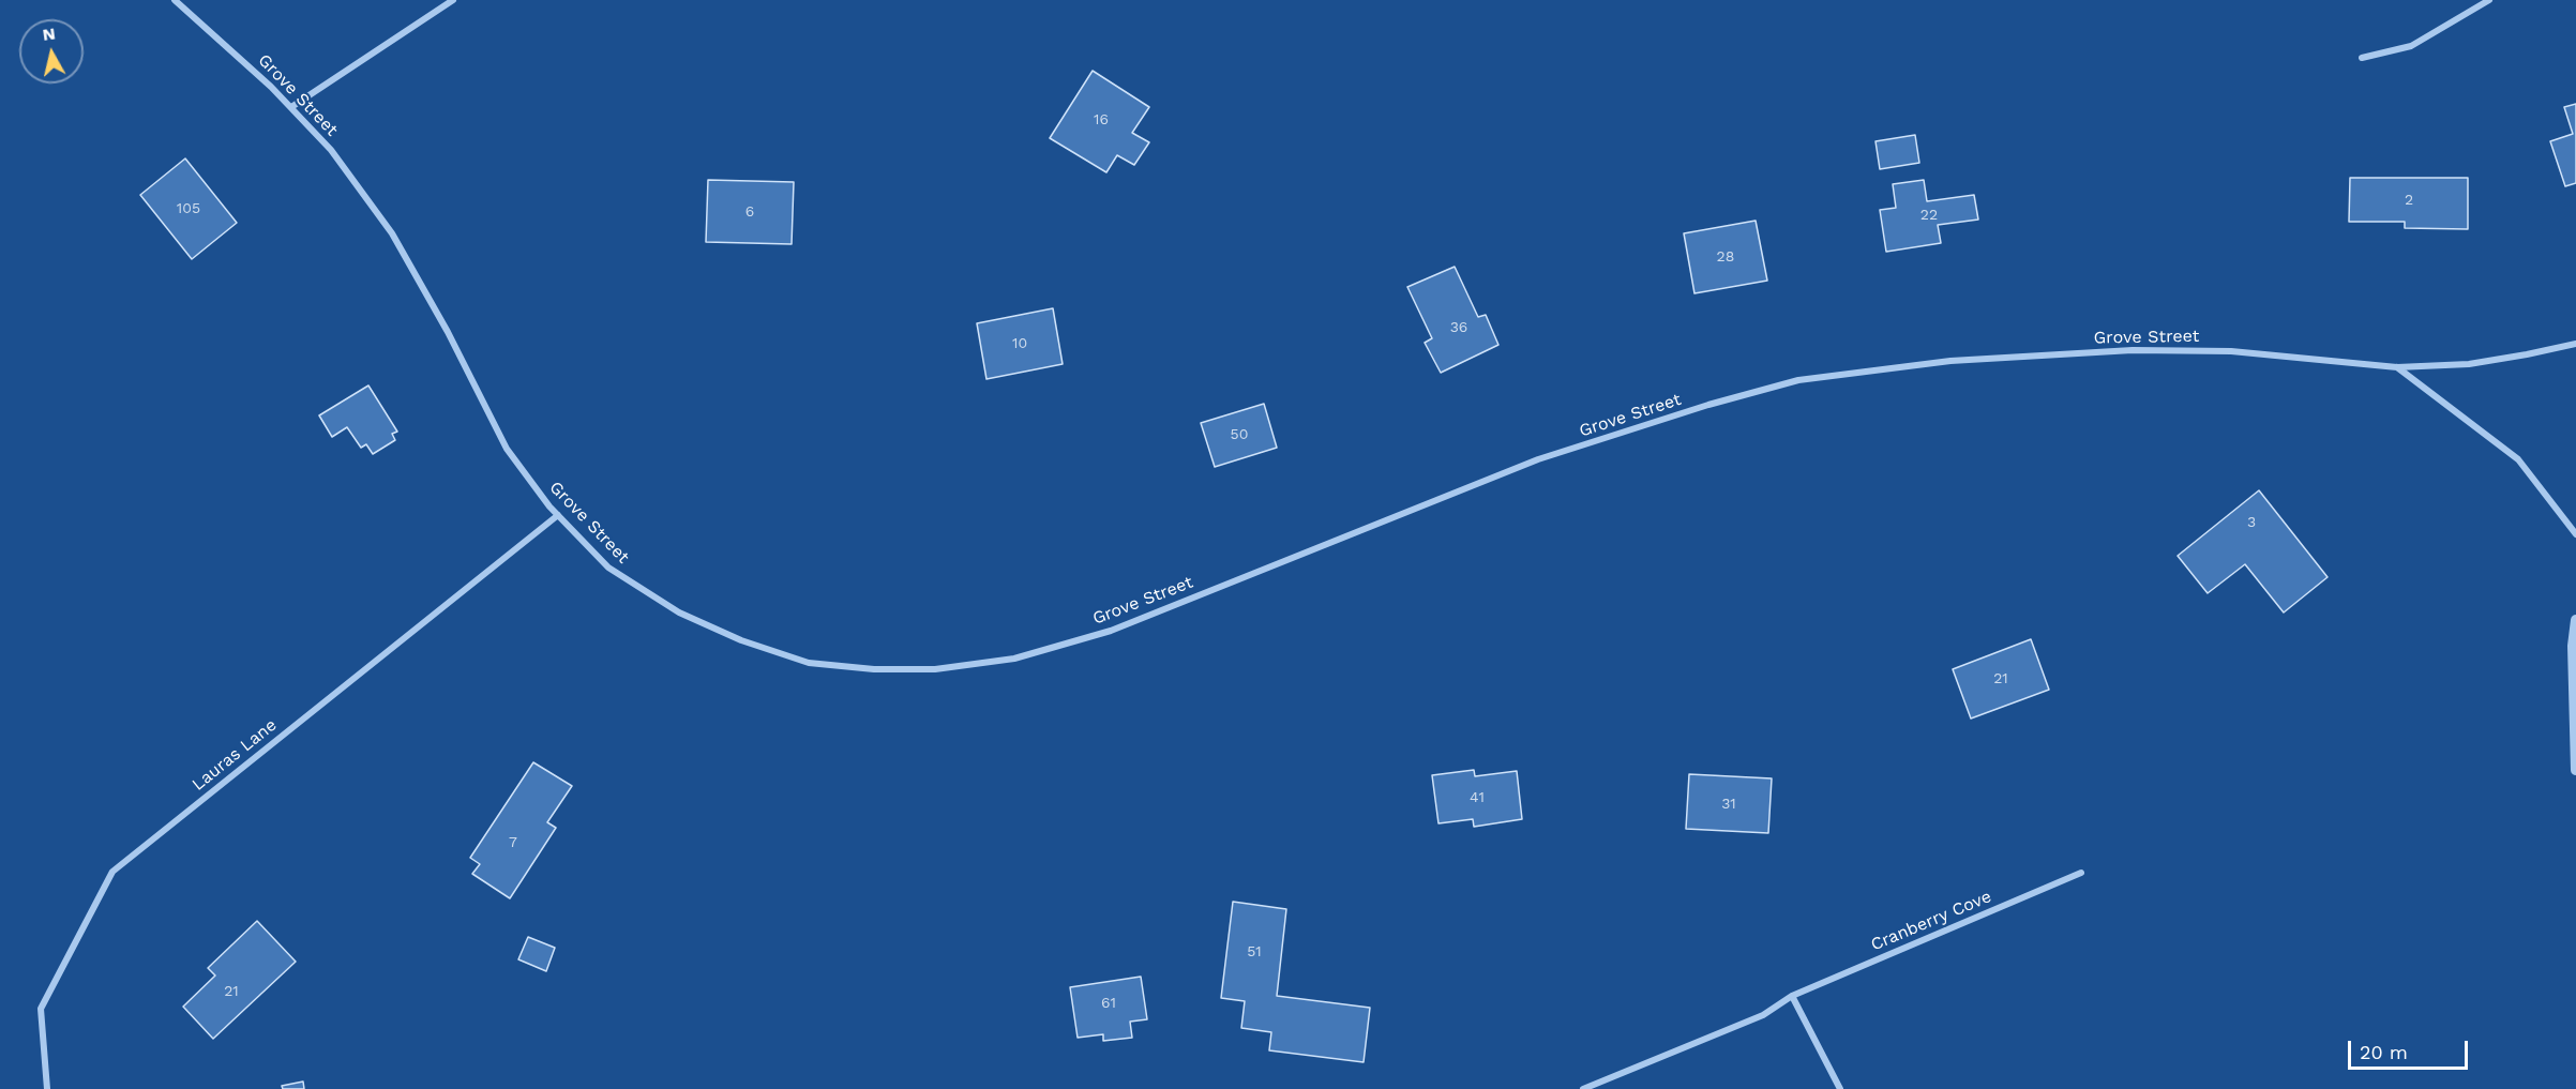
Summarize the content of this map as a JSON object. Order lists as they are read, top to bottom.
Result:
{
  "streets": {
    "street": ["Grove Street", "Lauras Lane", "Cranberry Cove"]
  },
  "crossings": [
    ["Grove Street", "Lauras Lane"]
  ],
  "house_numbers": [
    "16",
    "2",
    "105",
    "6",
    "22",
    "28",
    "36",
    "10",
    "50",
    "3",
    "21",
    "41",
    "31",
    "7",
    "51",
    "21",
    "61"
  ],
  "scale_bar": "20 m",
  "north": "top"
}
